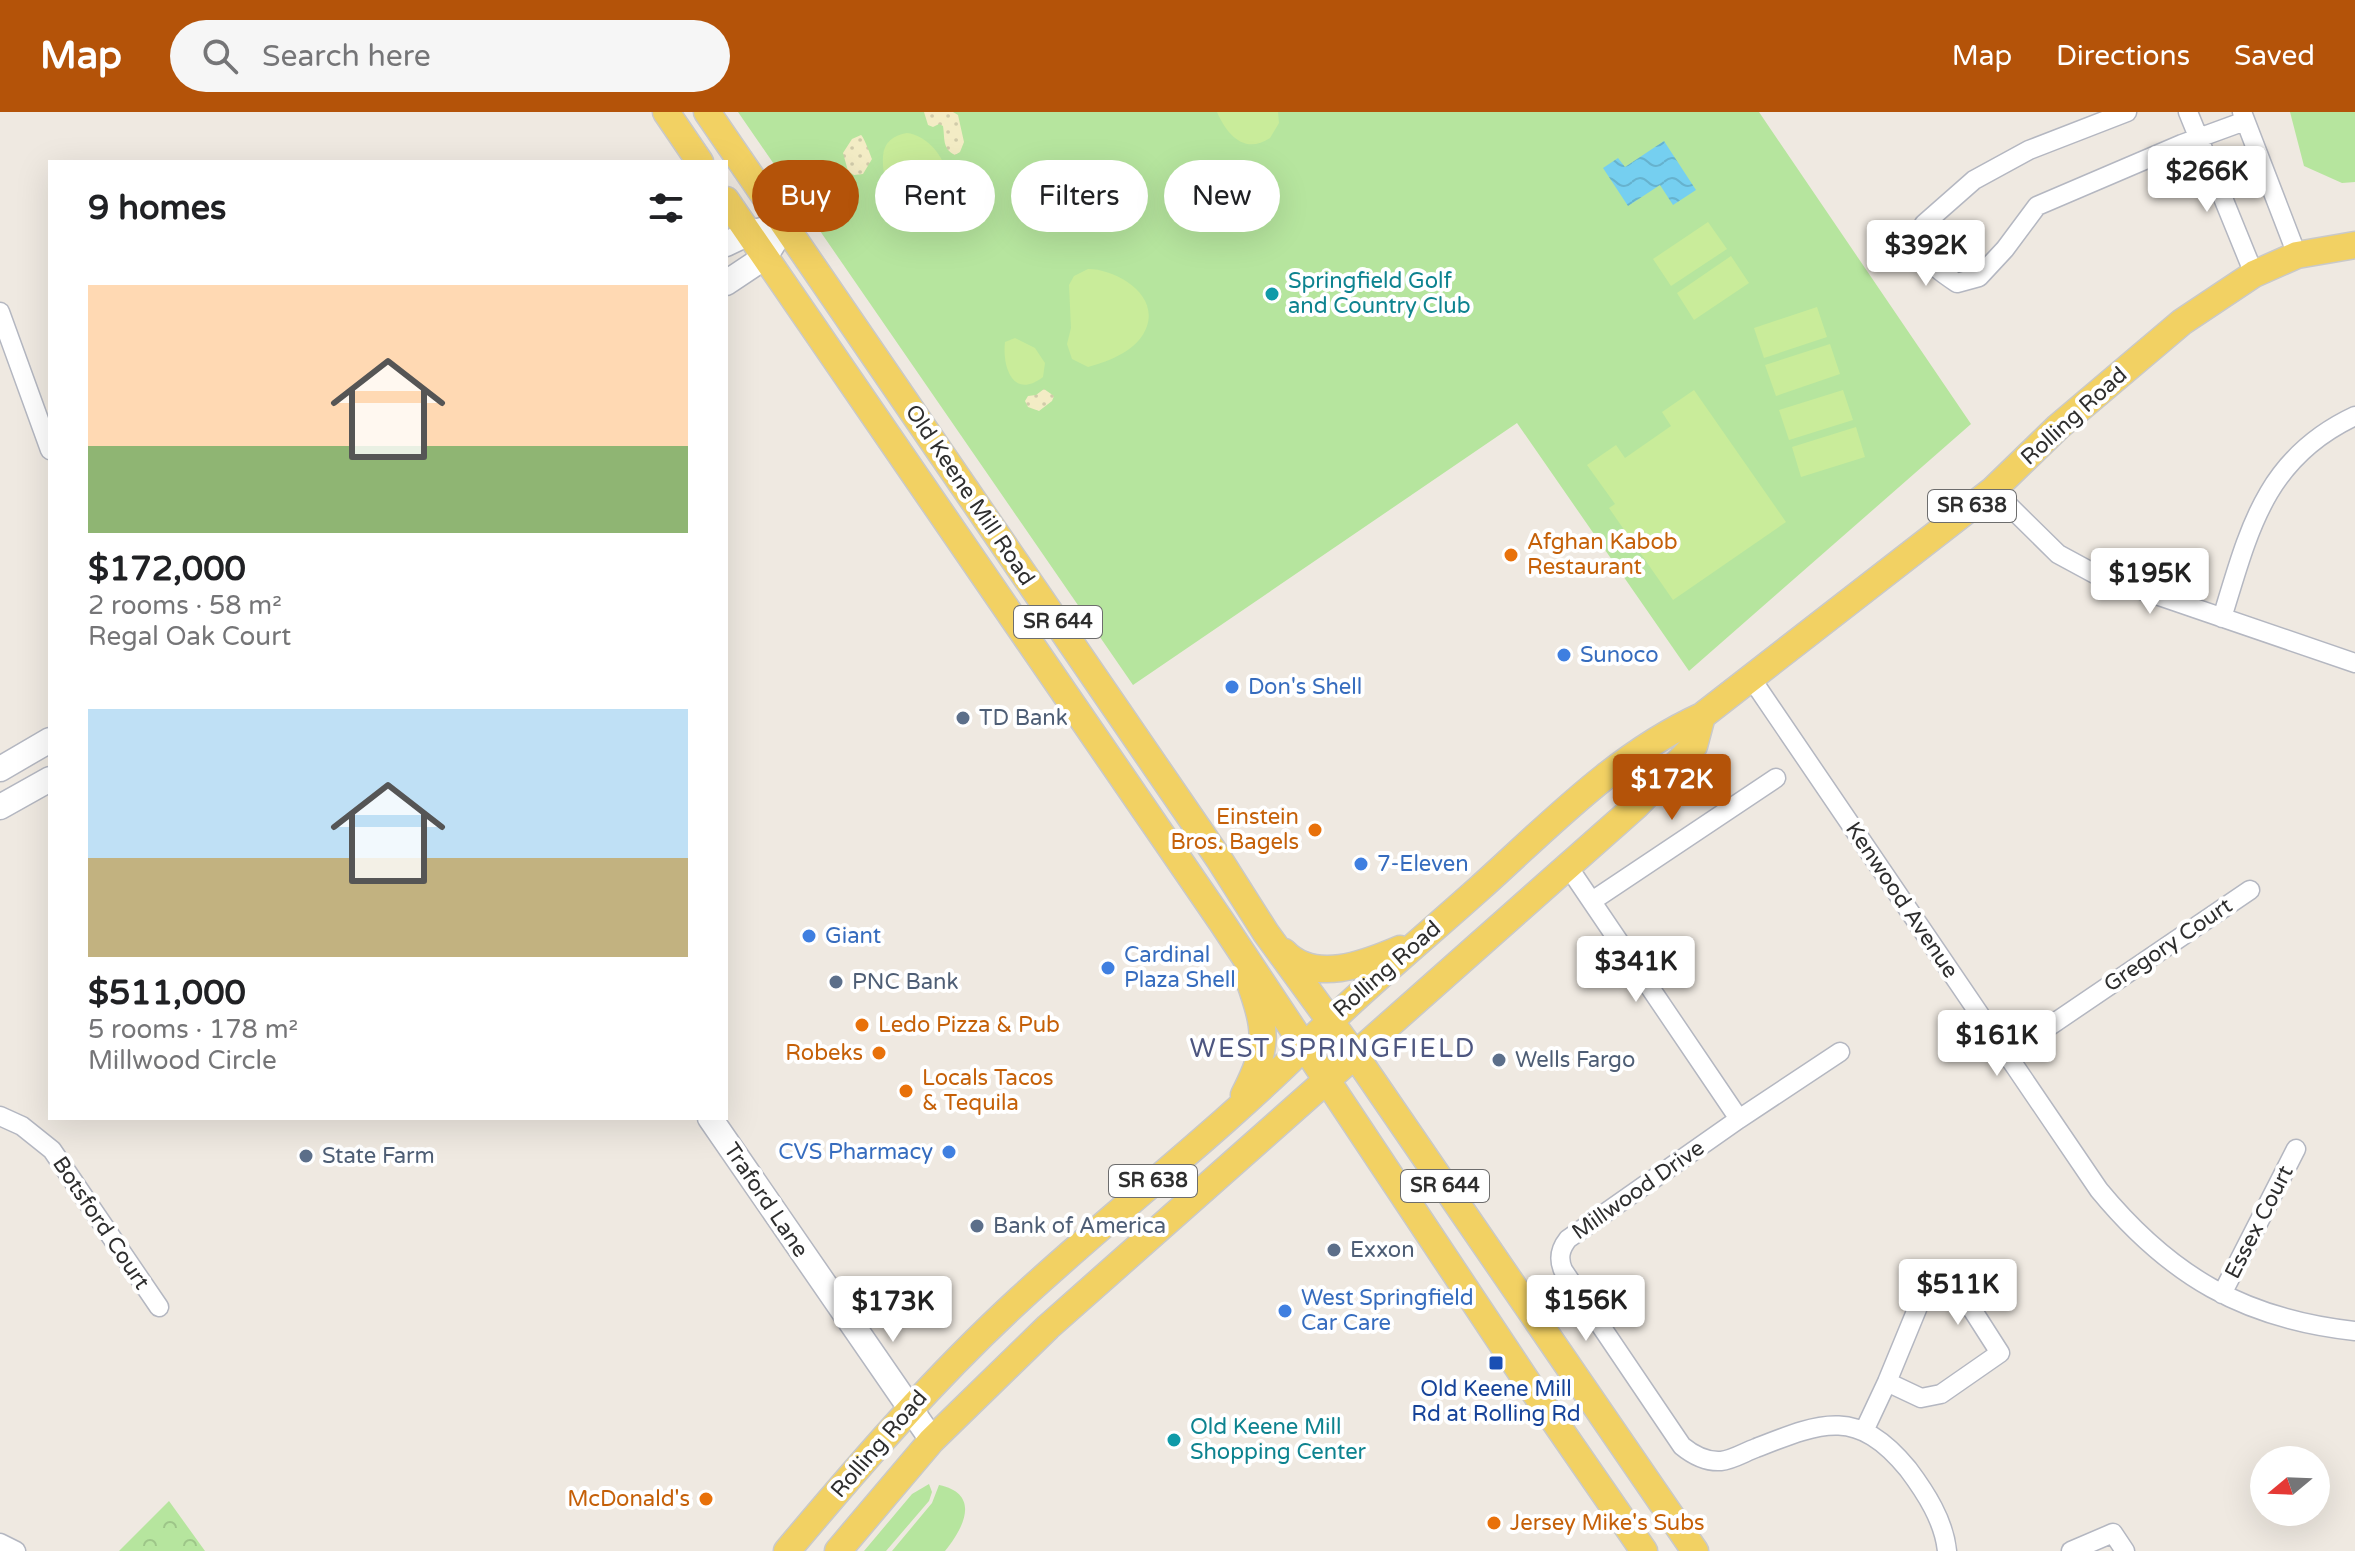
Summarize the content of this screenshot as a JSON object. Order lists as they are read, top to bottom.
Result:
{
  "streets": {
    "main road": [
      "Rolling Road",
      "Old Keene Mill Road",
      "SR 638",
      "SR 644"
    ],
    "street": [
      "Kenwood Avenue",
      "Gregory Court",
      "Millwood Drive",
      "Traford Lane",
      "Essex Court",
      "Botsford Court"
    ]
  },
  "crossings": [
    ["Rolling Road", "Old Keene Mill Road"],
    ["Rolling Road", "Kenwood Avenue"],
    ["Rolling Road", "Traford Lane"],
    ["Kenwood Avenue", "Gregory Court"],
    ["Kenwood Avenue", "Essex Court"]
  ],
  "districts": ["WEST SPRINGFIELD"],
  "places": {
    "other": [
      "Springfield Golf and Country Club",
      "Afghan Kabob Restaurant",
      "Sunoco",
      "Don's Shell",
      "TD Bank",
      "Einstein Bros. Bagels",
      "7-Eleven",
      "Giant",
      "Cardinal Plaza Shell",
      "PNC Bank",
      "Ledo Pizza & Pub",
      "Robeks",
      "Wells Fargo",
      "Locals Tacos & Tequila",
      "CVS Pharmacy",
      "State Farm",
      "Bank of America",
      "Exxon",
      "West Springfield Car Care",
      "Old Keene Mill Shopping Center",
      "McDonald's",
      "Jersey Mike's Subs"
    ],
    "transit": ["Old Keene Mill Rd at Rolling Rd"]
  },
  "north": "left",
  "page": {
    "header": "Map",
    "search": "Search here",
    "nav": ["Map", "Directions", "Saved"],
    "price": [
      "$266K",
      "$392K",
      "$195K",
      "$172K",
      "$341K",
      "$161K",
      "$511K",
      "$156K",
      "$173K"
    ],
    "chip": [
      "Buy",
      "Rent",
      "Filters",
      "New"
    ],
    "heading": "9 homes",
    "list": [
      {
        "name": "$172,000",
        "note": "2 rooms · 58 m² · Regal Oak Court"
      },
      {
        "name": "$511,000",
        "note": "5 rooms · 178 m² · Millwood Circle"
      }
    ]
  }
}
